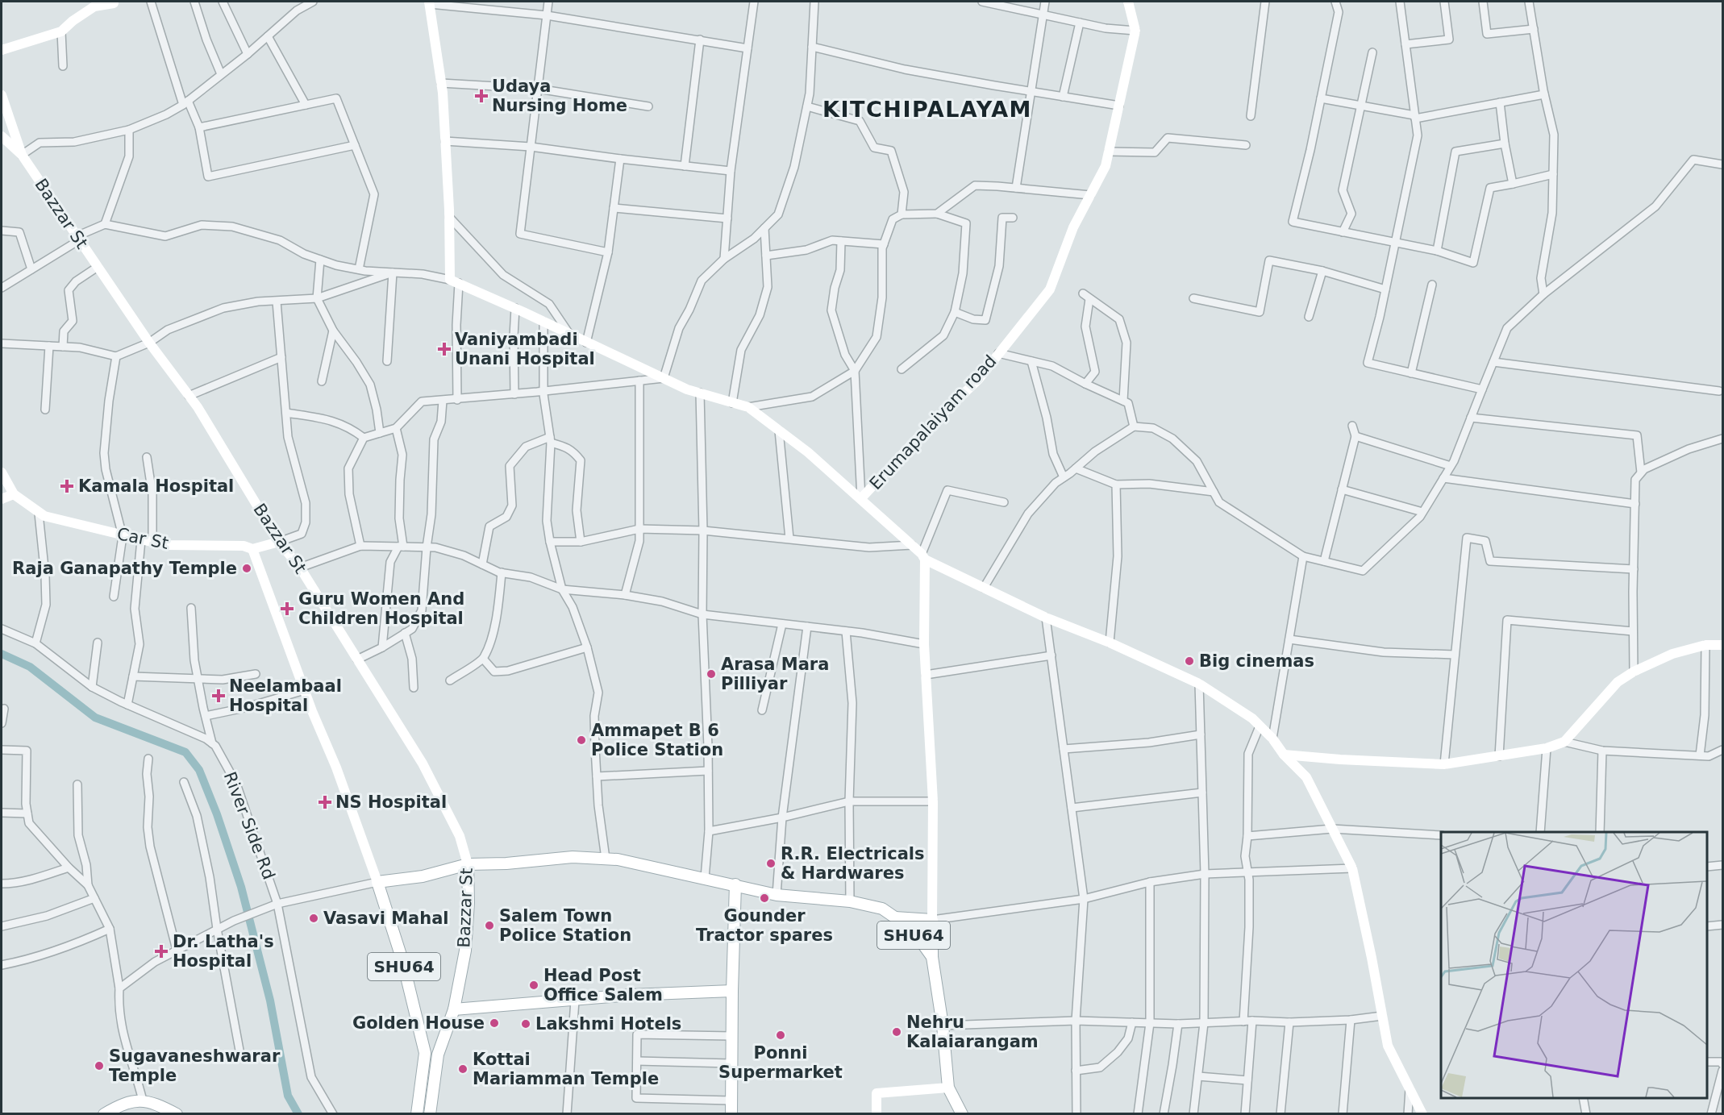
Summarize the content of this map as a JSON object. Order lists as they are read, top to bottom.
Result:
{
  "streets": {
    "main road": [
      "Bazzar St",
      "Erumapalaiyam road",
      "Car St",
      "SHU64"
    ],
    "street": ["River Side Rd"]
  },
  "crossings": [
    ["Bazzar St", "Car St"],
    ["Bazzar St", "SHU64"]
  ],
  "districts": ["KITCHIPALAYAM"],
  "places": {
    "health": [
      "Udaya Nursing Home",
      "Vaniyambadi Unani Hospital",
      "Kamala Hospital",
      "Guru Women And Children Hospital",
      "Neelambaal Hospital",
      "NS Hospital",
      "Dr. Latha's Hospital"
    ],
    "other": [
      "Raja Ganapathy Temple",
      "Big cinemas",
      "Arasa Mara Pilliyar",
      "Ammapet B 6 Police Station",
      "R.R. Electricals & Hardwares",
      "Gounder Tractor spares",
      "Vasavi Mahal",
      "Salem Town Police Station",
      "Head Post Office Salem",
      "Golden House",
      "Lakshmi Hotels",
      "Nehru Kalaiarangam",
      "Ponni Supermarket",
      "Sugavaneshwarar Temple",
      "Kottai Mariamman Temple"
    ]
  }
}
